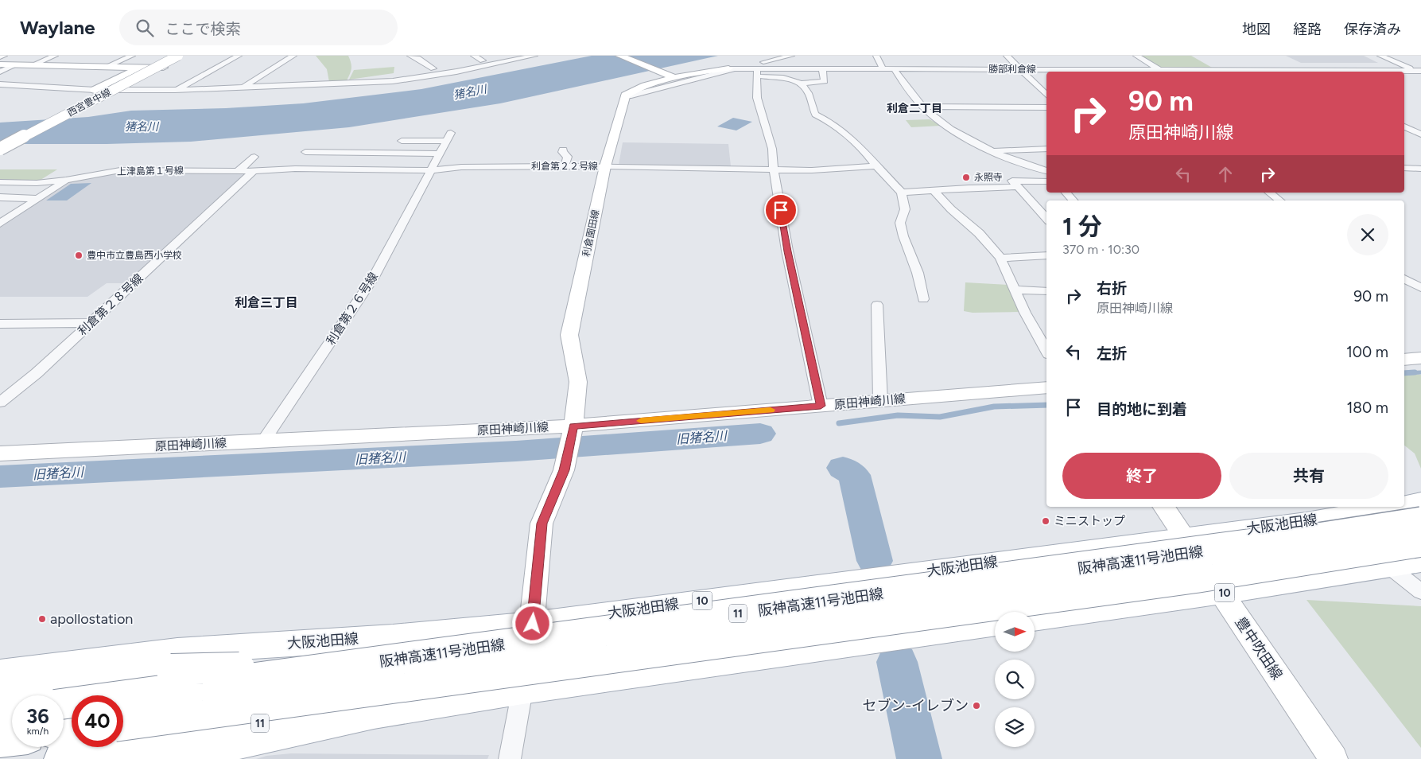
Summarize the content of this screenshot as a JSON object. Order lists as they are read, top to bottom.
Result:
{
  "streets": {
    "main road": [
      "大阪池田線",
      "阪神高速11号池田線",
      "10",
      "11"
    ],
    "street": [
      "勝部利倉線",
      "西宮豊中線",
      "利倉第２２号線",
      "上津島第１号線",
      "利倉園田線",
      "利倉第２８号線",
      "利倉第２６号線",
      "原田神崎川線",
      "豊中吹田線"
    ]
  },
  "crossings": [
    ["利倉第２２号線", "上津島第１号線"],
    ["利倉第２２号線", "利倉園田線"],
    ["利倉第２２号線", "利倉第２８号線"],
    ["利倉第２２号線", "利倉第２６号線"],
    ["上津島第１号線", "利倉第２８号線"],
    ["利倉園田線", "原田神崎川線"],
    ["利倉園田線", "大阪池田線"],
    ["利倉第２６号線", "原田神崎川線"],
    ["大阪池田線", "豊中吹田線"],
    ["阪神高速11号池田線", "11"],
    ["10", "豊中吹田線"]
  ],
  "districts": ["利倉二丁目", "利倉三丁目"],
  "water": ["猪名川", "旧猪名川"],
  "places": [
    "永照寺",
    "豊中市立豊島西小学校",
    "ミニストップ",
    "apollostation",
    "セブン-イレブン"
  ],
  "north": "right",
  "page": {
    "header": "Waylane",
    "search": "ここで検索",
    "nav": ["地図", "経路", "保存済み"],
    "turn": ["90 m", "原田神崎川線"],
    "heading": ["1 分", "370 m · 10:30"],
    "list": [
      {
        "name": "右折",
        "note": "原田神崎川線",
        "value": "90 m"
      },
      {
        "name": "左折",
        "value": "100 m"
      },
      {
        "name": "目的地に到着",
        "value": "180 m"
      }
    ],
    "buttons": ["終了", "共有"],
    "speed": "36 km/h",
    "limit": "40"
  }
}
